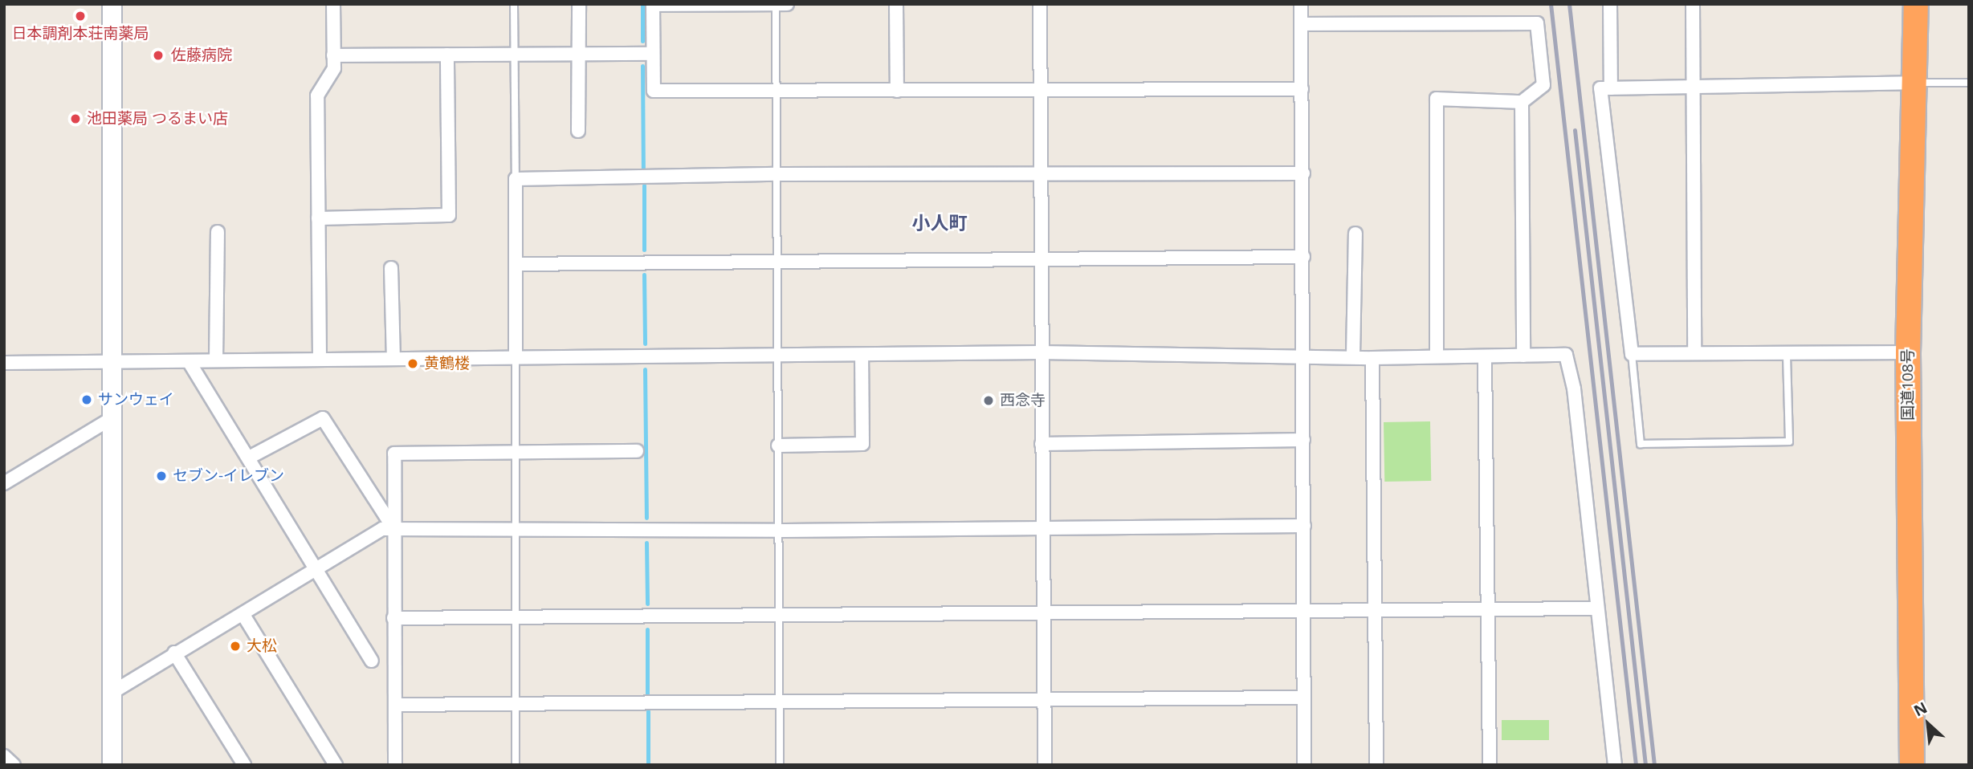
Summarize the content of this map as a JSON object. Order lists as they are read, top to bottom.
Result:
{
  "streets": {
    "highway": ["国道108号"]
  },
  "districts": ["小人町"],
  "places": [
    "日本調剤本荘南薬局",
    "佐藤病院",
    "池田薬局 つるまい店",
    "黄鶴楼",
    "サンウェイ",
    "西念寺",
    "セブン-イレブン",
    "大松"
  ],
  "north": "top left"
}
